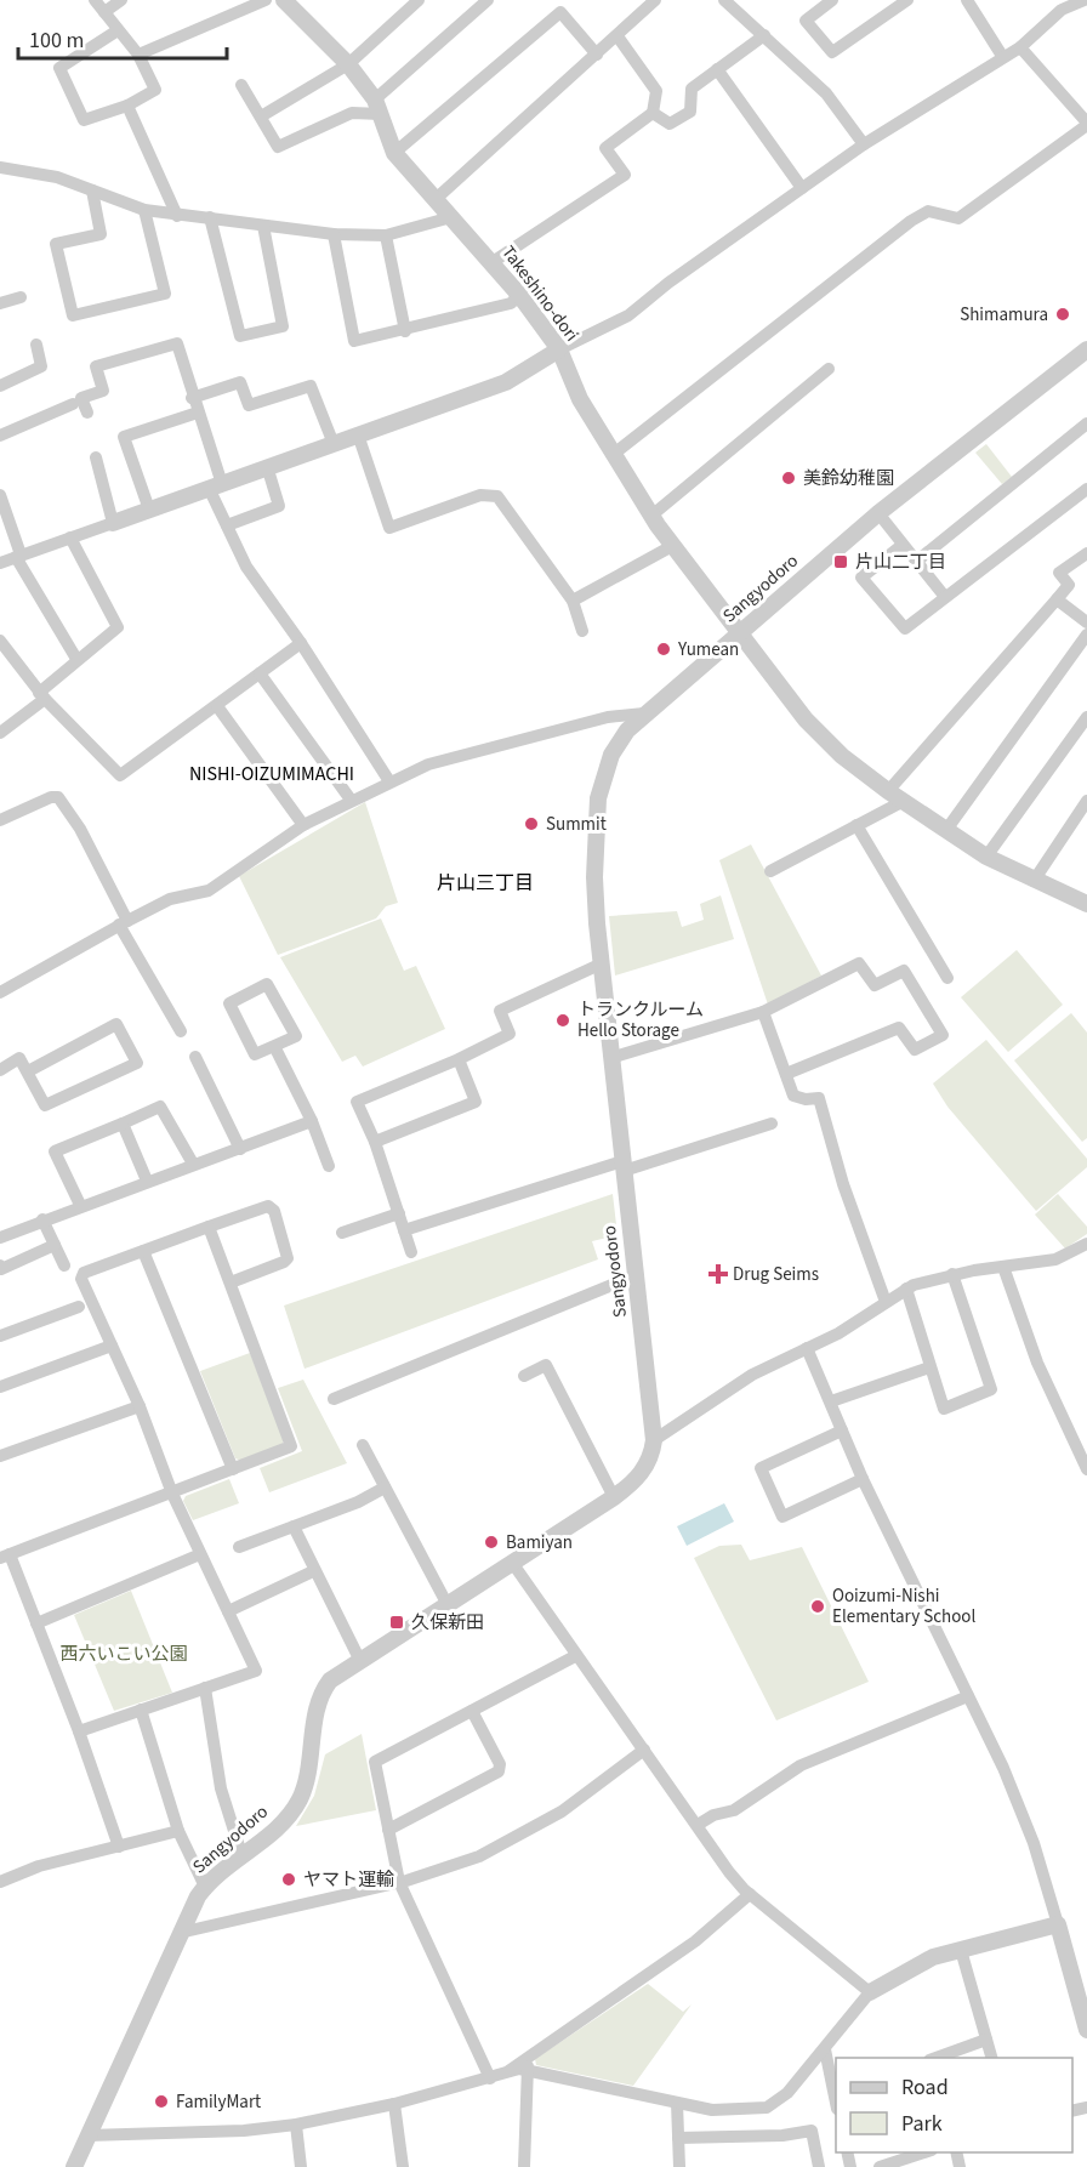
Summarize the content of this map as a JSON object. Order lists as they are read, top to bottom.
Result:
{
  "streets": {
    "street": ["Takeshino-dori", "Sangyodoro"]
  },
  "crossings": [
    ["Takeshino-dori", "Sangyodoro"]
  ],
  "districts": ["NISHI-OIZUMIMACHI", "片山三丁目"],
  "parks": ["西六いこい公園"],
  "places": {
    "other": [
      "Shimamura",
      "美鈴幼稚園",
      "Yumean",
      "Summit",
      "トランクルーム Hello Storage",
      "Bamiyan",
      "Ooizumi-Nishi Elementary School",
      "ヤマト運輸",
      "FamilyMart"
    ],
    "transit": ["片山二丁目", "久保新田"],
    "health": ["Drug Seims"]
  },
  "legend": ["Road", "Park"],
  "scale_bar": "100 m"
}
